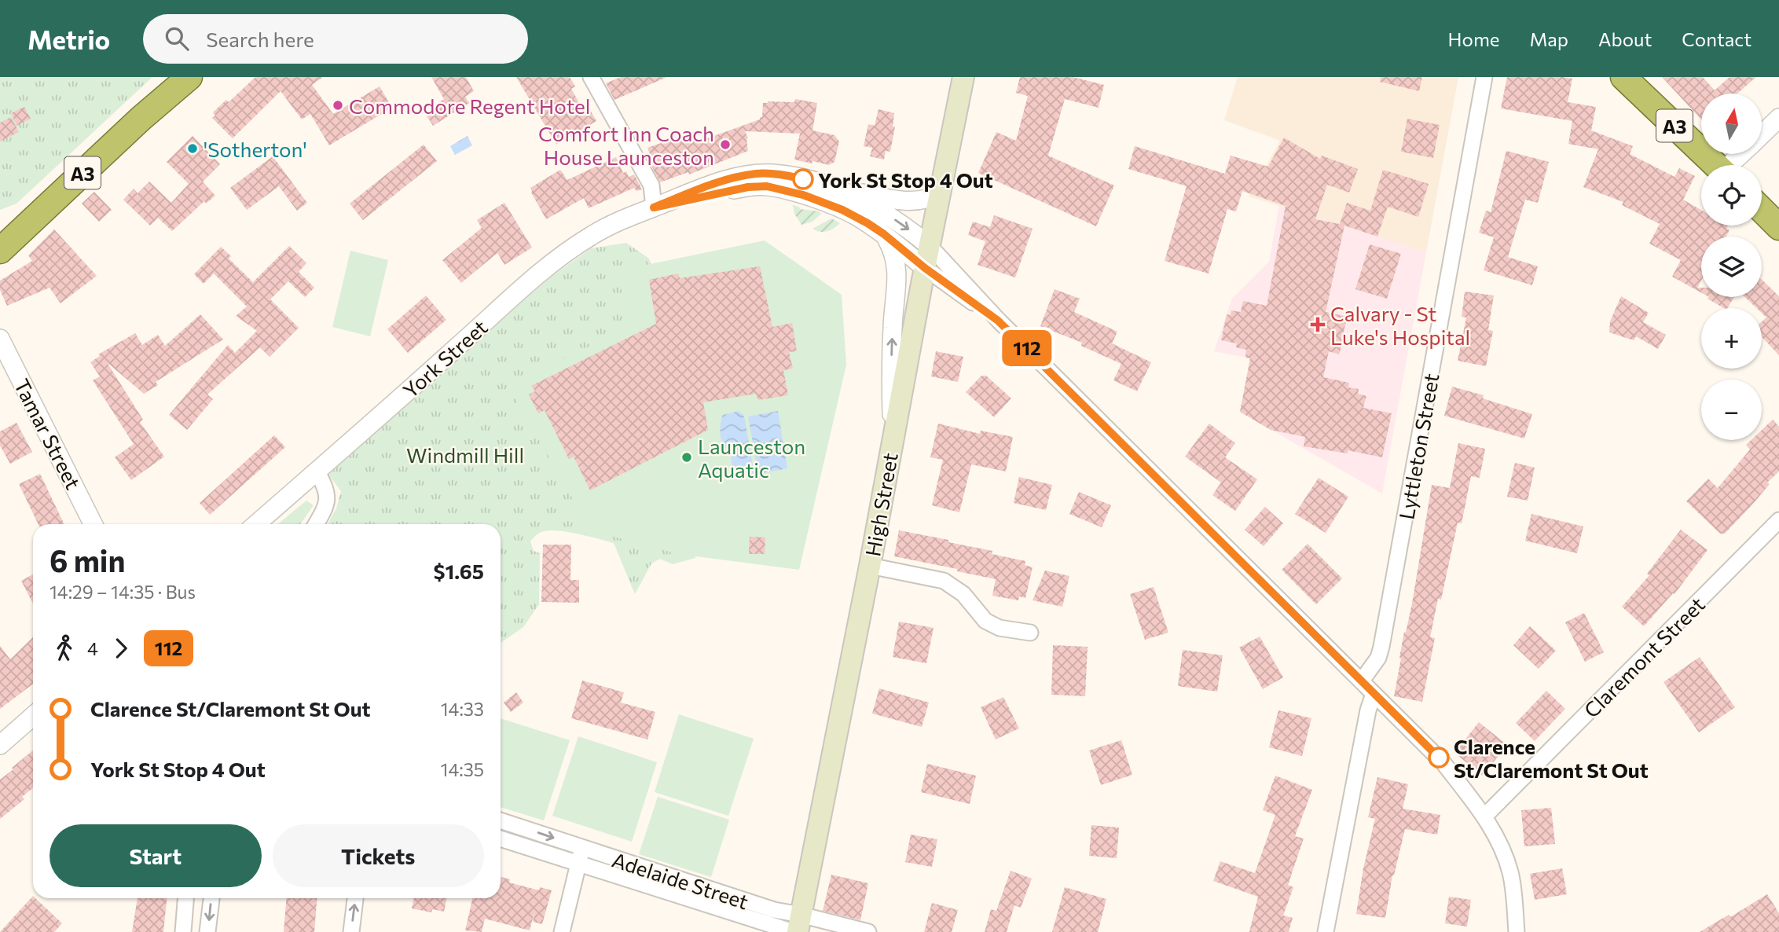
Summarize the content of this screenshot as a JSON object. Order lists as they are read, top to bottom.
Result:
{
  "streets": {
    "highway": ["A3"],
    "main road": ["High Street"],
    "street": [
      "York Street",
      "Tamar Street",
      "Lyttleton Street",
      "Claremont Street",
      "Adelaide Street"
    ]
  },
  "crossings": [
    ["York Street", "High Street"],
    ["High Street", "Adelaide Street"]
  ],
  "parks": ["Windmill Hill"],
  "places": {
    "other": [
      "Commodore Regent Hotel",
      "Comfort Inn Coach House Launceston",
      "'Sotherton'",
      "York St Stop 4 Out",
      "Launceston Aquatic",
      "Clarence St/Claremont St Out"
    ],
    "health": ["Calvary - St Luke's Hospital"]
  },
  "lines": ["bus line 112"],
  "north": "top",
  "page": {
    "header": "Metrio",
    "search": "Search here",
    "nav": [
      "Home",
      "Map",
      "About",
      "Contact"
    ],
    "on_map": "112",
    "map_buttons": ["+", "−"],
    "heading": ["6 min", "14:29 – 14:35 · Bus", "$1.65"],
    "legs": ["4", "112"],
    "list": [
      {
        "name": "Clarence St/Claremont St Out",
        "value": "14:33"
      },
      {
        "name": "York St Stop 4 Out",
        "value": "14:35"
      }
    ],
    "buttons": ["Start", "Tickets"]
  }
}
